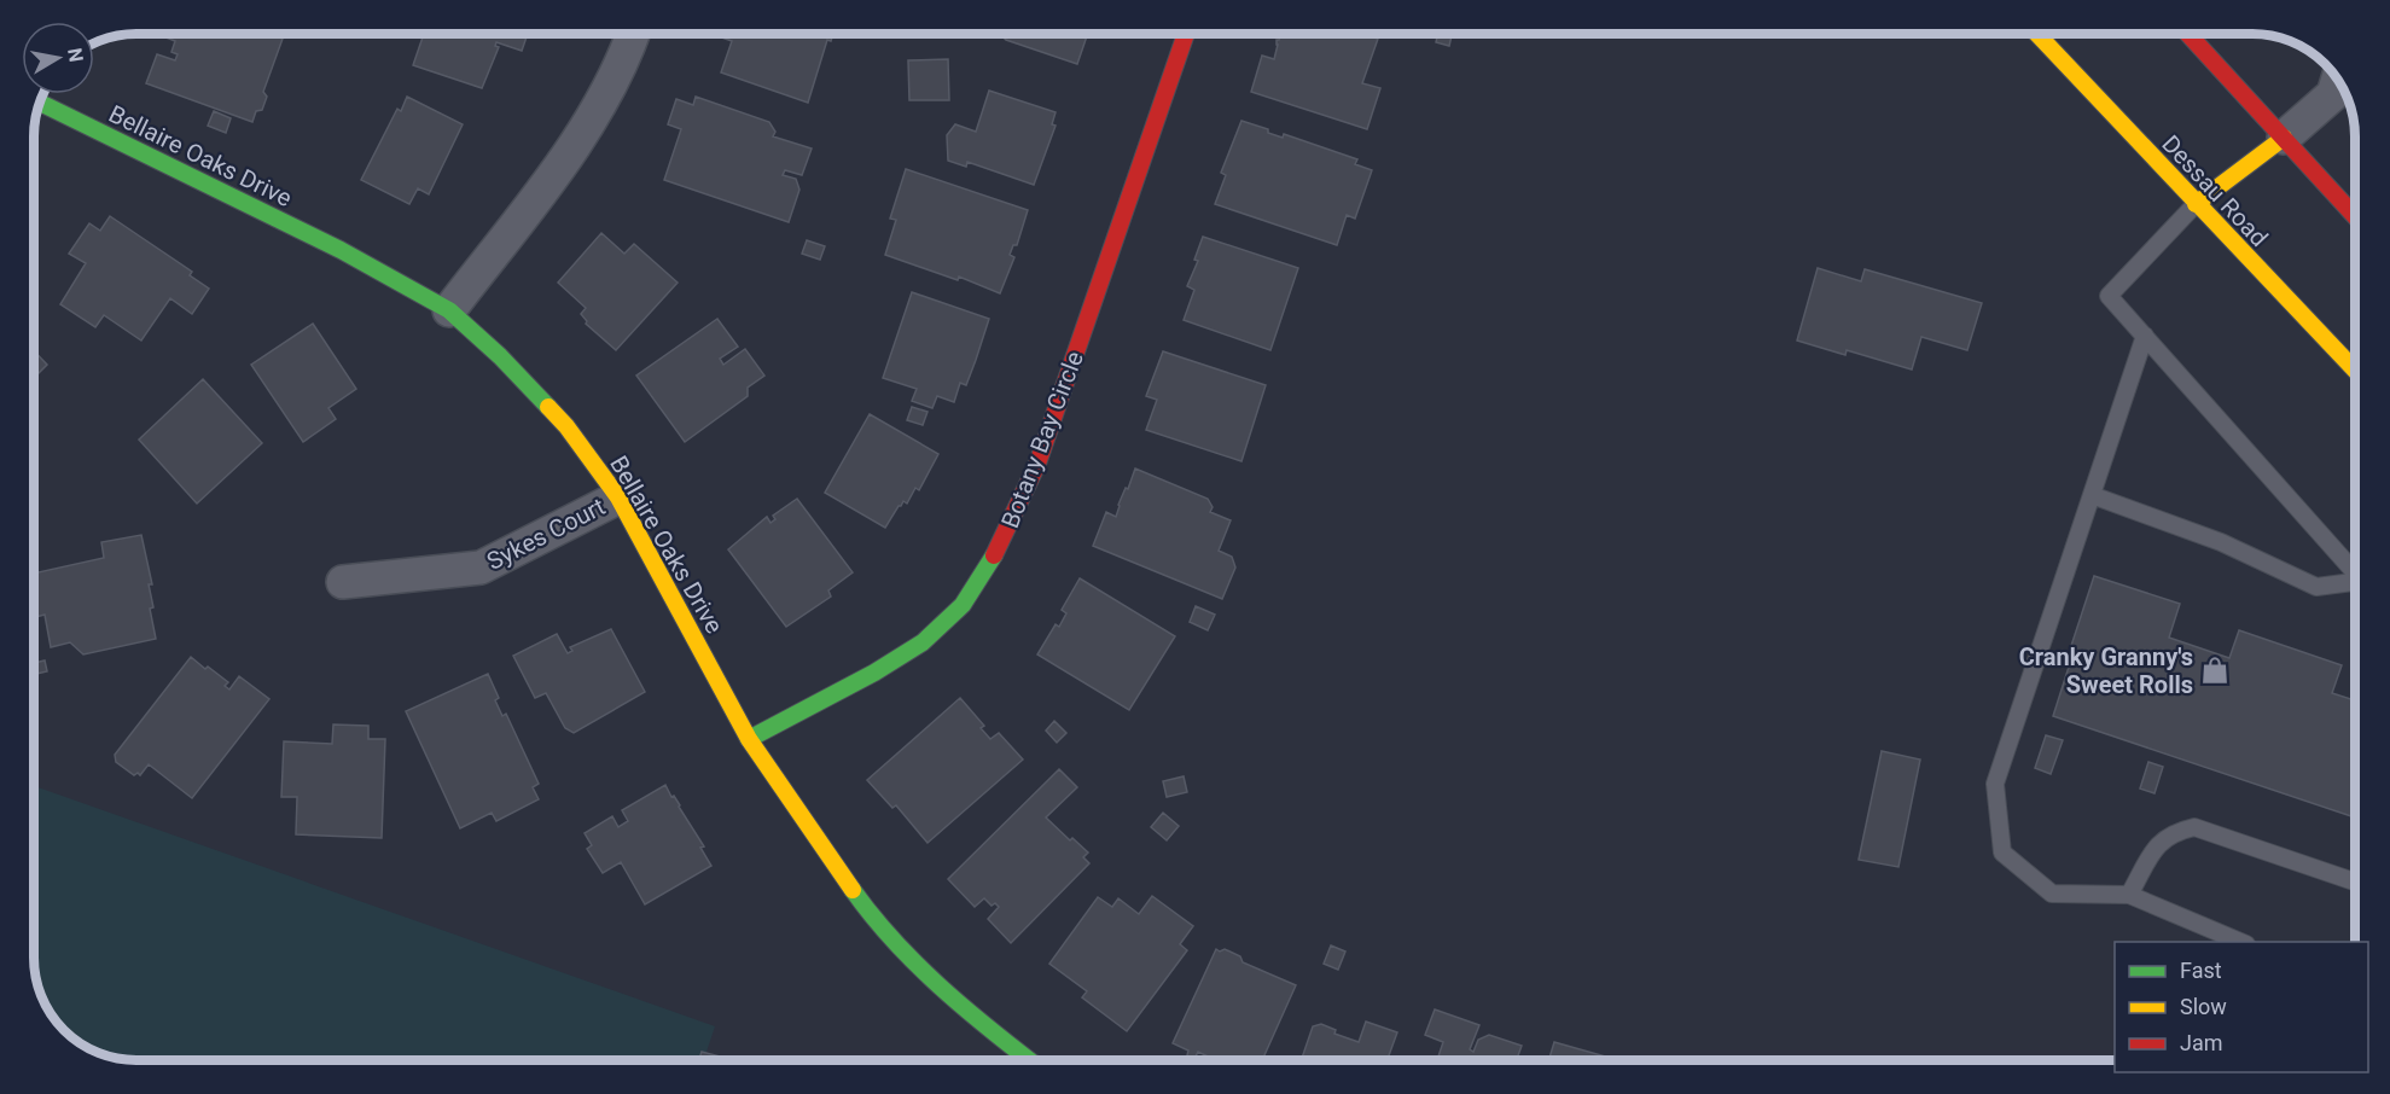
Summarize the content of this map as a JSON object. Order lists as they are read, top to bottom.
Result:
{
  "streets": {
    "street": [
      "Bellaire Oaks Drive",
      "Dessau Road",
      "Botany Bay Circle",
      "Sykes Court"
    ]
  },
  "crossings": [
    ["Bellaire Oaks Drive", "Botany Bay Circle"],
    ["Bellaire Oaks Drive", "Sykes Court"]
  ],
  "places": {
    "shop": ["Cranky Granny's Sweet Rolls"]
  },
  "legend": ["Fast", "Slow", "Jam"],
  "north": "right"
}
